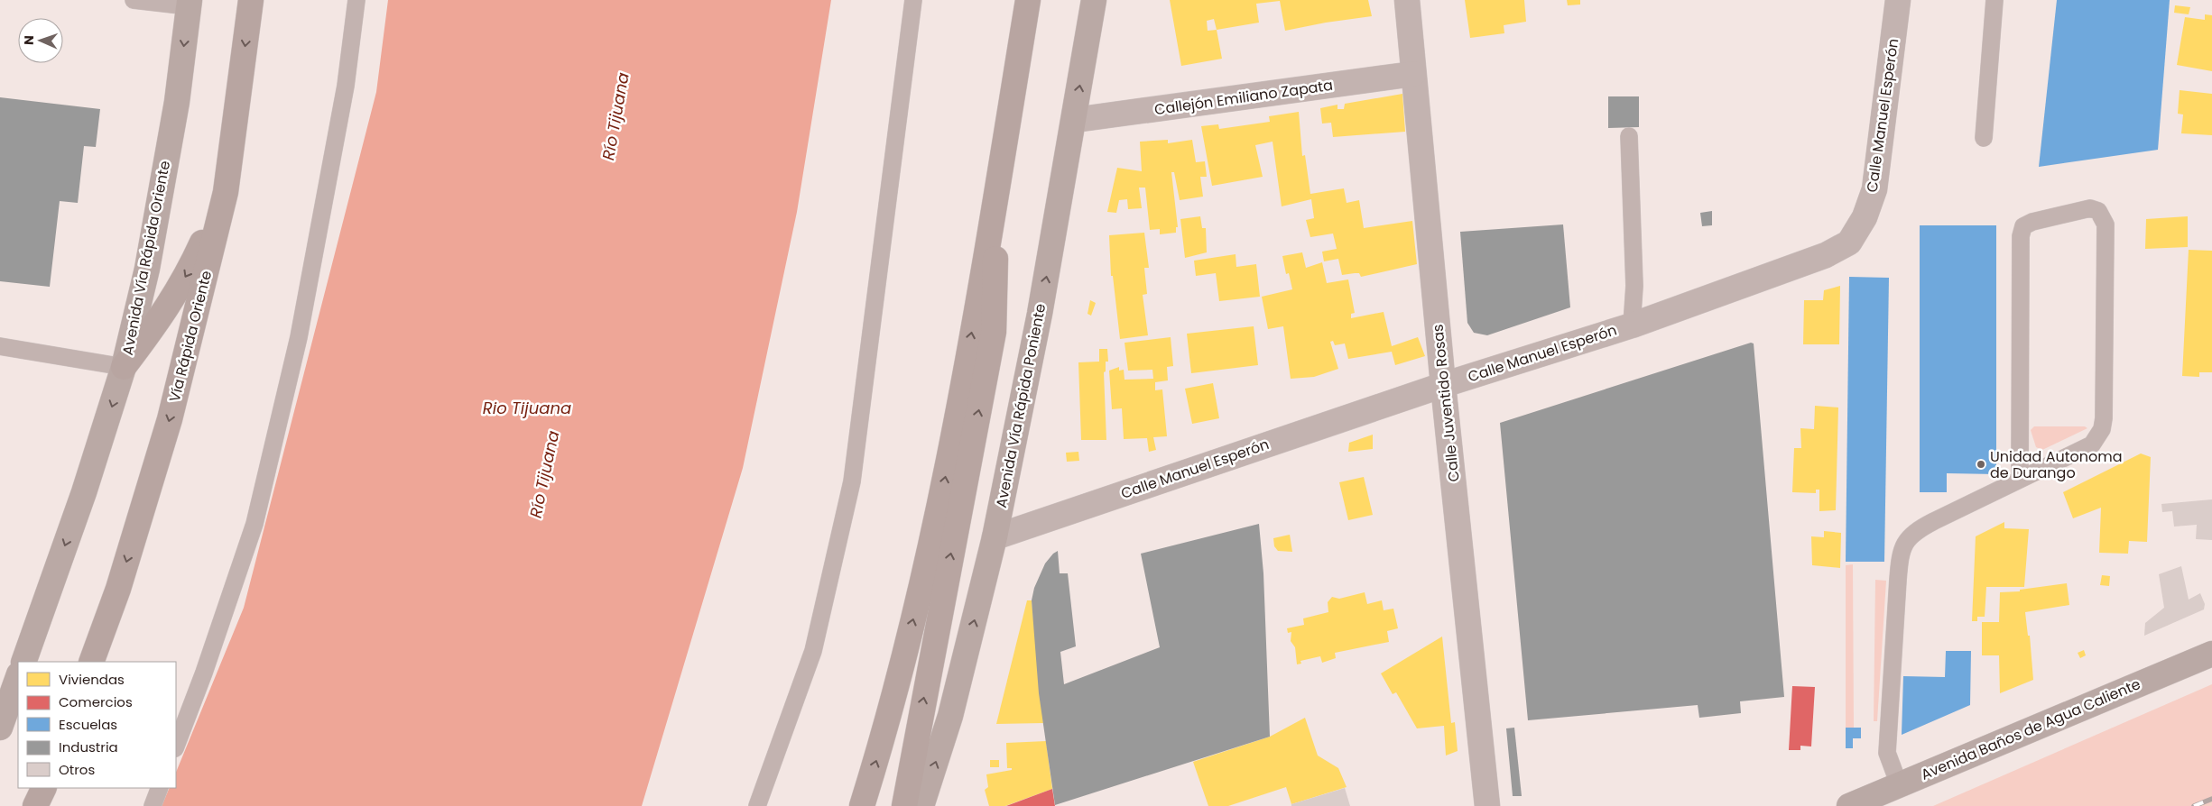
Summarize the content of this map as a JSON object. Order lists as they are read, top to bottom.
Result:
{
  "streets": {
    "highway": ["Vía Rápida Oriente"],
    "main road": ["Avenida Vía Rápida Oriente", "Avenida Vía Rápida Poniente", "Avenida Baños de Agua Caliente"],
    "street": ["Callejón Emiliano Zapata", "Calle Manuel Esperón", "Calle Juventido Rosas"]
  },
  "crossings": [
    ["Callejón Emiliano Zapata", "Calle Juventido Rosas"],
    ["Callejón Emiliano Zapata", "Avenida Vía Rápida Poniente"],
    ["Calle Manuel Esperón", "Calle Juventido Rosas"],
    ["Calle Manuel Esperón", "Avenida Vía Rápida Poniente"]
  ],
  "one_way": ["Avenida Vía Rápida Oriente", "Vía Rápida Oriente", "Avenida Vía Rápida Poniente"],
  "water": ["Río Tijuana", "Rio Tijuana"],
  "places": ["Unidad Autonoma de Durango"],
  "legend": [
    "Viviendas",
    "Comercios",
    "Escuelas",
    "Industria",
    "Otros"
  ],
  "north": "left"
}
